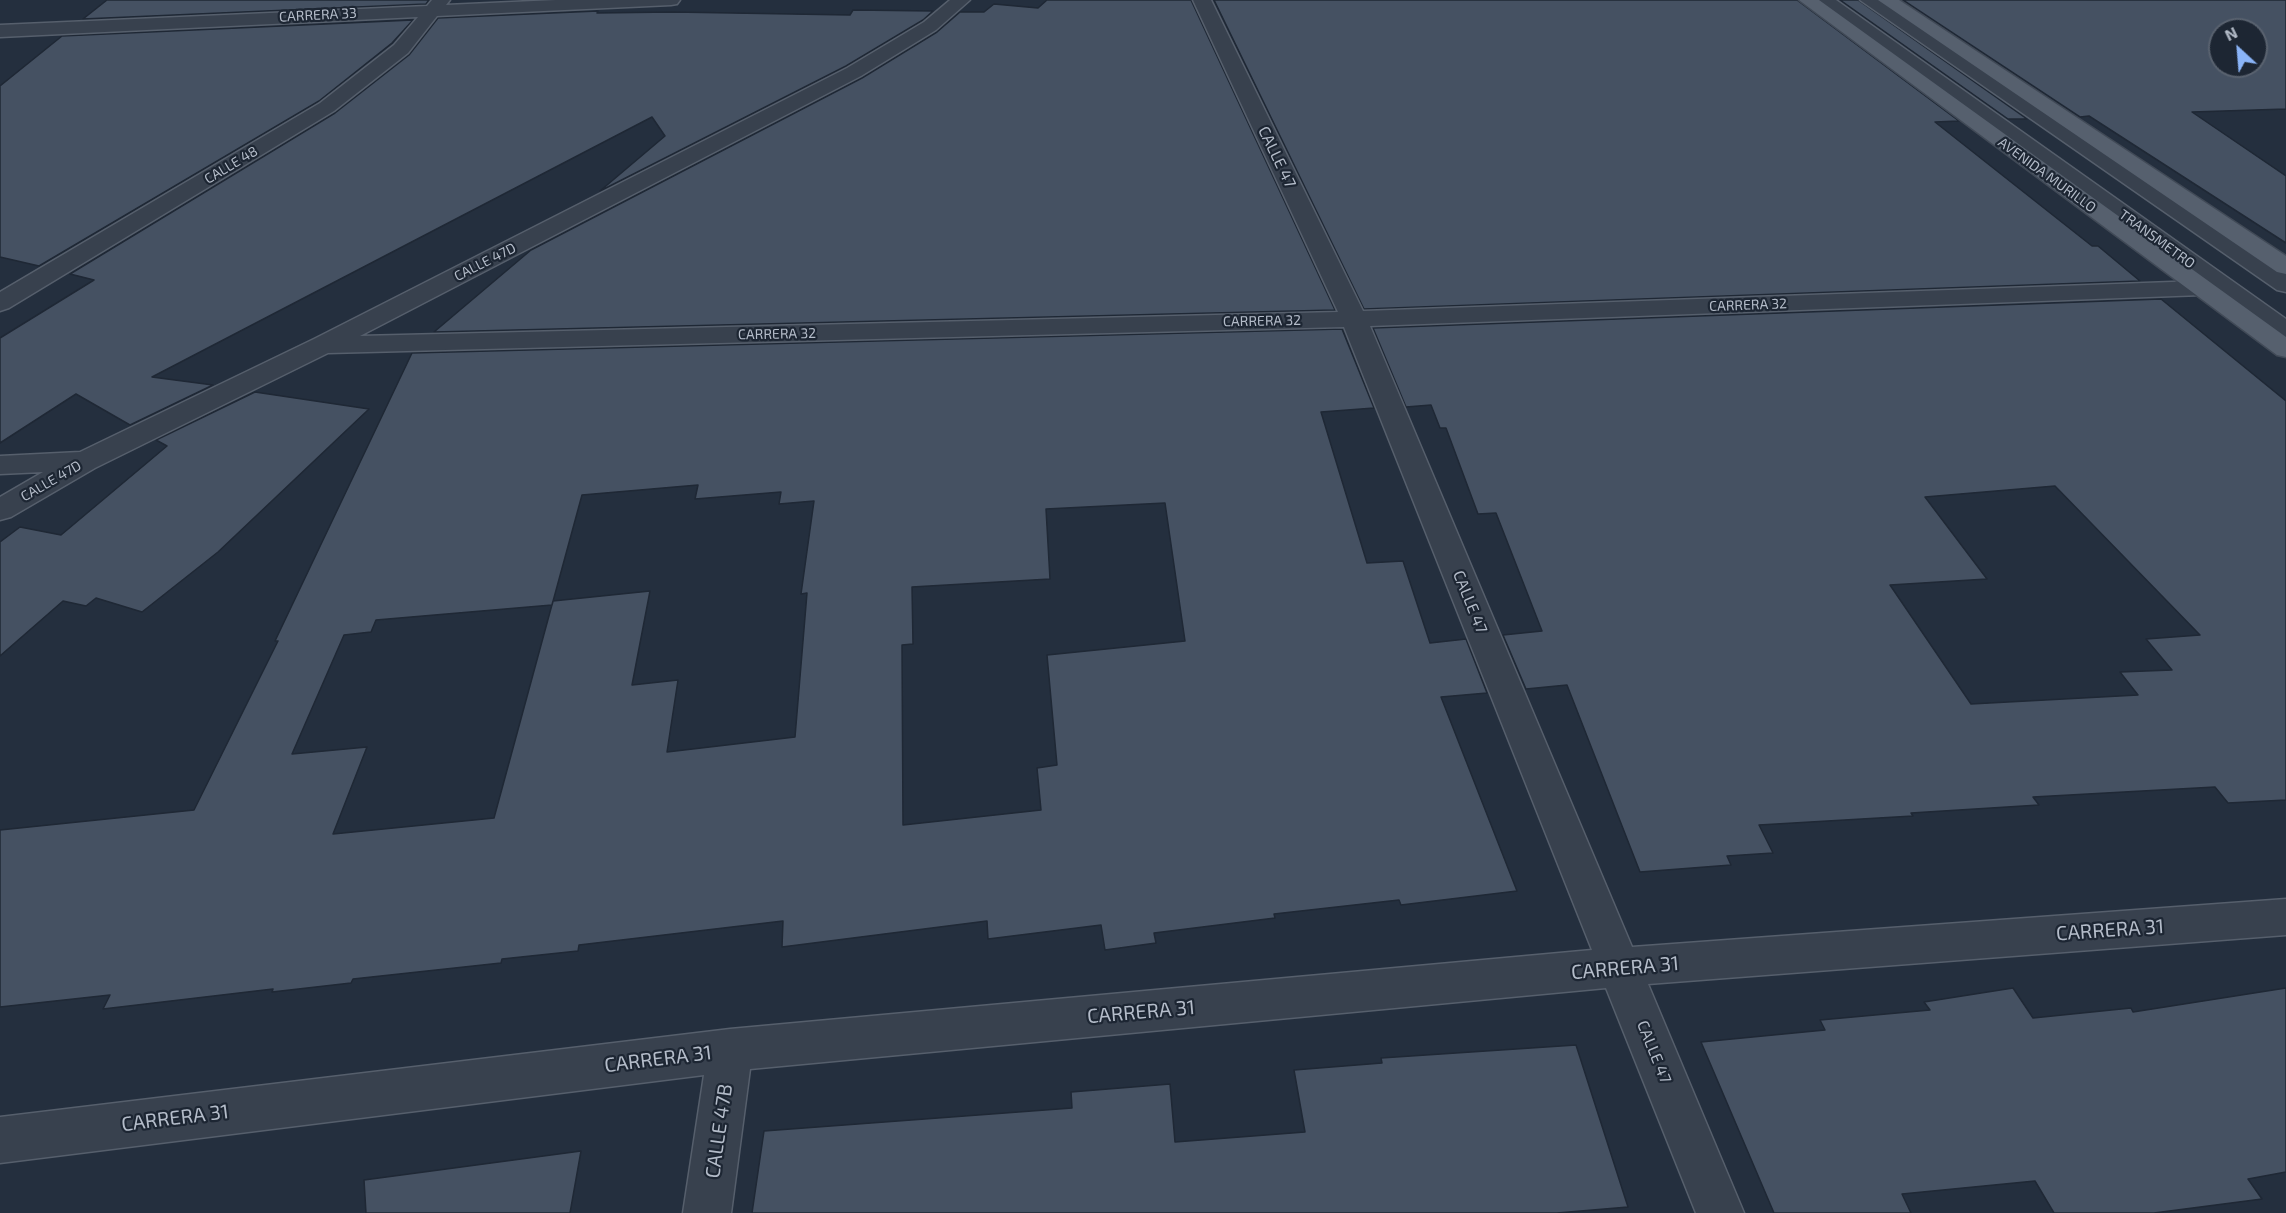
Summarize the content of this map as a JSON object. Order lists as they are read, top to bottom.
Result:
{
  "streets": {
    "main road": ["AVENIDA MURILLO"],
    "street": [
      "CARRERA 33",
      "CALLE 47",
      "CALLE 48",
      "TRANSMETRO",
      "CALLE 47D",
      "CARRERA 32",
      "CARRERA 31",
      "CALLE 47B"
    ]
  },
  "crossings": [
    ["CARRERA 33", "CALLE 48"],
    ["CALLE 47", "CARRERA 32"],
    ["CALLE 47", "CARRERA 31"],
    ["AVENIDA MURILLO", "CARRERA 32"],
    ["CALLE 47D", "CARRERA 32"],
    ["CARRERA 31", "CALLE 47B"]
  ],
  "north": "top left"
}
